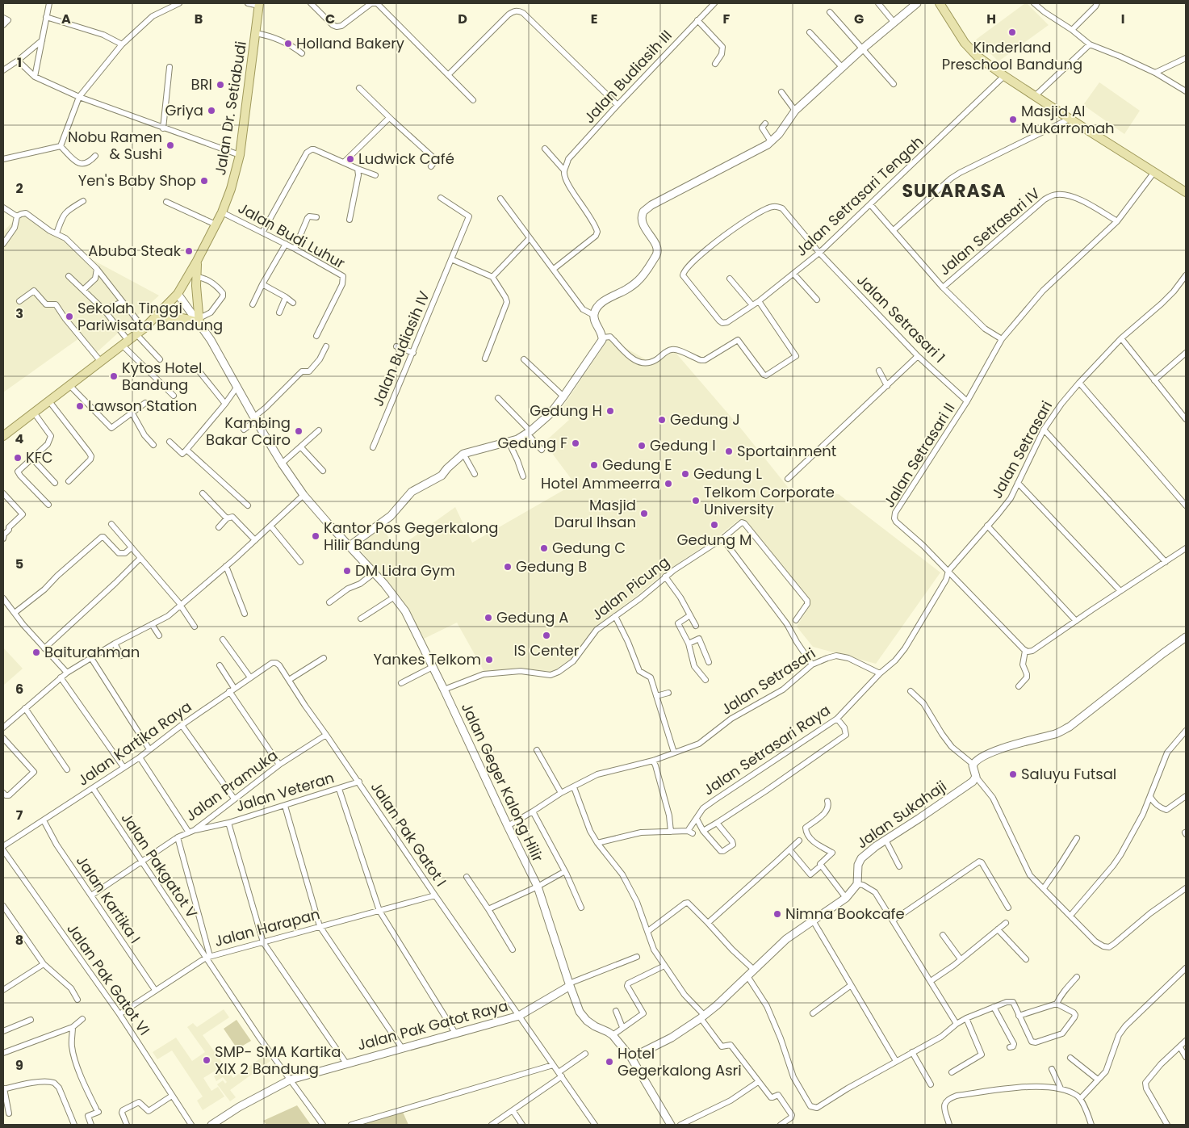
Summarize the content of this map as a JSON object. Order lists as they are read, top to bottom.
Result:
{
  "streets": {
    "main road": ["Jalan Dr. Setiabudi"],
    "street": [
      "Jalan Budiasih III",
      "Jalan Setrasari Tengah",
      "Jalan Setrasari IV",
      "Jalan Budi Luhur",
      "Jalan Setrasari 1",
      "Jalan Budiasih IV",
      "Jalan Setrasari",
      "Jalan Setrasari II",
      "Jalan Picung",
      "Jalan Kartika Raya",
      "Jalan Setrasari Raya",
      "Jalan Geger Kalong Hilir",
      "Jalan Pramuka",
      "Jalan Veteran",
      "Jalan Sukahaji",
      "Jalan Pak Gatot I",
      "Jalan Pakgatot V",
      "Jalan Kartika I",
      "Jalan Harapan",
      "Jalan Pak Gatot VI",
      "Jalan Pak Gatot Raya"
    ]
  },
  "crossings": [
    ["Jalan Dr. Setiabudi", "Jalan Budi Luhur"],
    ["Jalan Dr. Setiabudi", "Jalan Geger Kalong Hilir"],
    ["Jalan Setrasari Tengah", "Jalan Setrasari 1"],
    ["Jalan Setrasari IV", "Jalan Setrasari II"],
    ["Jalan Setrasari 1", "Jalan Setrasari II"],
    ["Jalan Setrasari", "Jalan Setrasari II"],
    ["Jalan Setrasari", "Jalan Setrasari Raya"],
    ["Jalan Setrasari", "Jalan Geger Kalong Hilir"],
    ["Jalan Picung", "Jalan Geger Kalong Hilir"],
    ["Jalan Kartika Raya", "Jalan Pak Gatot I"],
    ["Jalan Kartika Raya", "Jalan Pakgatot V"],
    ["Jalan Kartika Raya", "Jalan Kartika I"],
    ["Jalan Geger Kalong Hilir", "Jalan Pak Gatot Raya"],
    ["Jalan Pramuka", "Jalan Veteran"],
    ["Jalan Pramuka", "Jalan Pak Gatot I"],
    ["Jalan Pramuka", "Jalan Pakgatot V"],
    ["Jalan Pramuka", "Jalan Kartika I"],
    ["Jalan Veteran", "Jalan Pak Gatot I"],
    ["Jalan Pak Gatot I", "Jalan Harapan"],
    ["Jalan Pak Gatot I", "Jalan Pak Gatot Raya"],
    ["Jalan Pakgatot V", "Jalan Harapan"],
    ["Jalan Pakgatot V", "Jalan Pak Gatot Raya"],
    ["Jalan Kartika I", "Jalan Harapan"],
    ["Jalan Harapan", "Jalan Pak Gatot VI"]
  ],
  "districts": ["SUKARASA"],
  "places": [
    "Kinderland Preschool Bandung",
    "Holland Bakery",
    "BRI",
    "Griya",
    "Masjid Al Mukarromah",
    "Nobu Ramen & Sushi",
    "Ludwick Café",
    "Yen's Baby Shop",
    "Abuba Steak",
    "Sekolah Tinggi Pariwisata Bandung",
    "Kytos Hotel Bandung",
    "Lawson Station",
    "Gedung H",
    "Gedung J",
    "Kambing Bakar Cairo",
    "Gedung F",
    "Gedung I",
    "Sportainment",
    "KFC",
    "Gedung E",
    "Gedung L",
    "Hotel Ammeerra",
    "Telkom Corporate University",
    "Masjid Darul Ihsan",
    "Gedung M",
    "Kantor Pos Gegerkalong Hilir Bandung",
    "Gedung C",
    "Gedung B",
    "DM Lidra Gym",
    "Gedung A",
    "IS Center",
    "Baiturahman",
    "Yankes Telkom",
    "Saluyu Futsal",
    "Nimna Bookcafe",
    "SMP- SMA Kartika XIX 2 Bandung",
    "Hotel Gegerkalong Asri"
  ],
  "grid": {
    "columns": [
      "A",
      "B",
      "C",
      "D",
      "E",
      "F",
      "G",
      "H",
      "I"
    ],
    "rows": [
      "1",
      "2",
      "3",
      "4",
      "5",
      "6",
      "7",
      "8",
      "9"
    ]
  }
}
